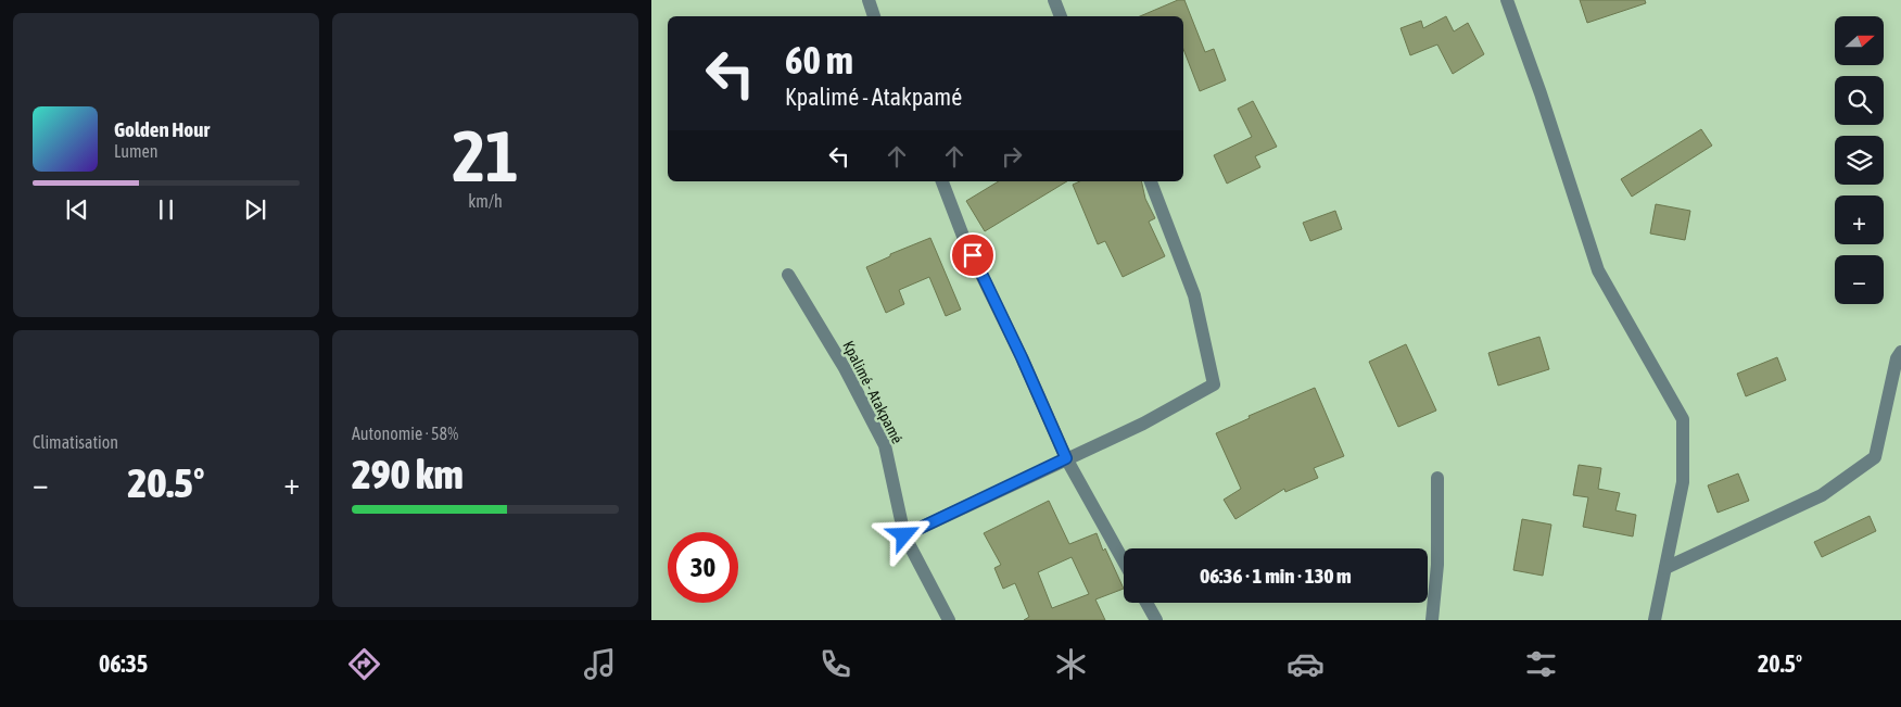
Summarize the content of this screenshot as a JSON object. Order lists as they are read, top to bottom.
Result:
{
  "streets": {
    "street": ["Kpalimé - Atakpamé"]
  },
  "north": "right",
  "page": {
    "tile": [
      ["21", "km/h"],
      "Climatisation",
      ["Autonomie · 58%", "290 km"]
    ],
    "map_buttons": ["+", "−"],
    "turn": ["60 m", "Kpalimé - Atakpamé"],
    "song": ["Golden Hour", "Lumen"],
    "heat": ["−", "20.5°", "+"],
    "limit": "30",
    "trip": "06:36 · 1 min · 130 m",
    "tabs": ["06:35", "20.5°"]
  }
}
